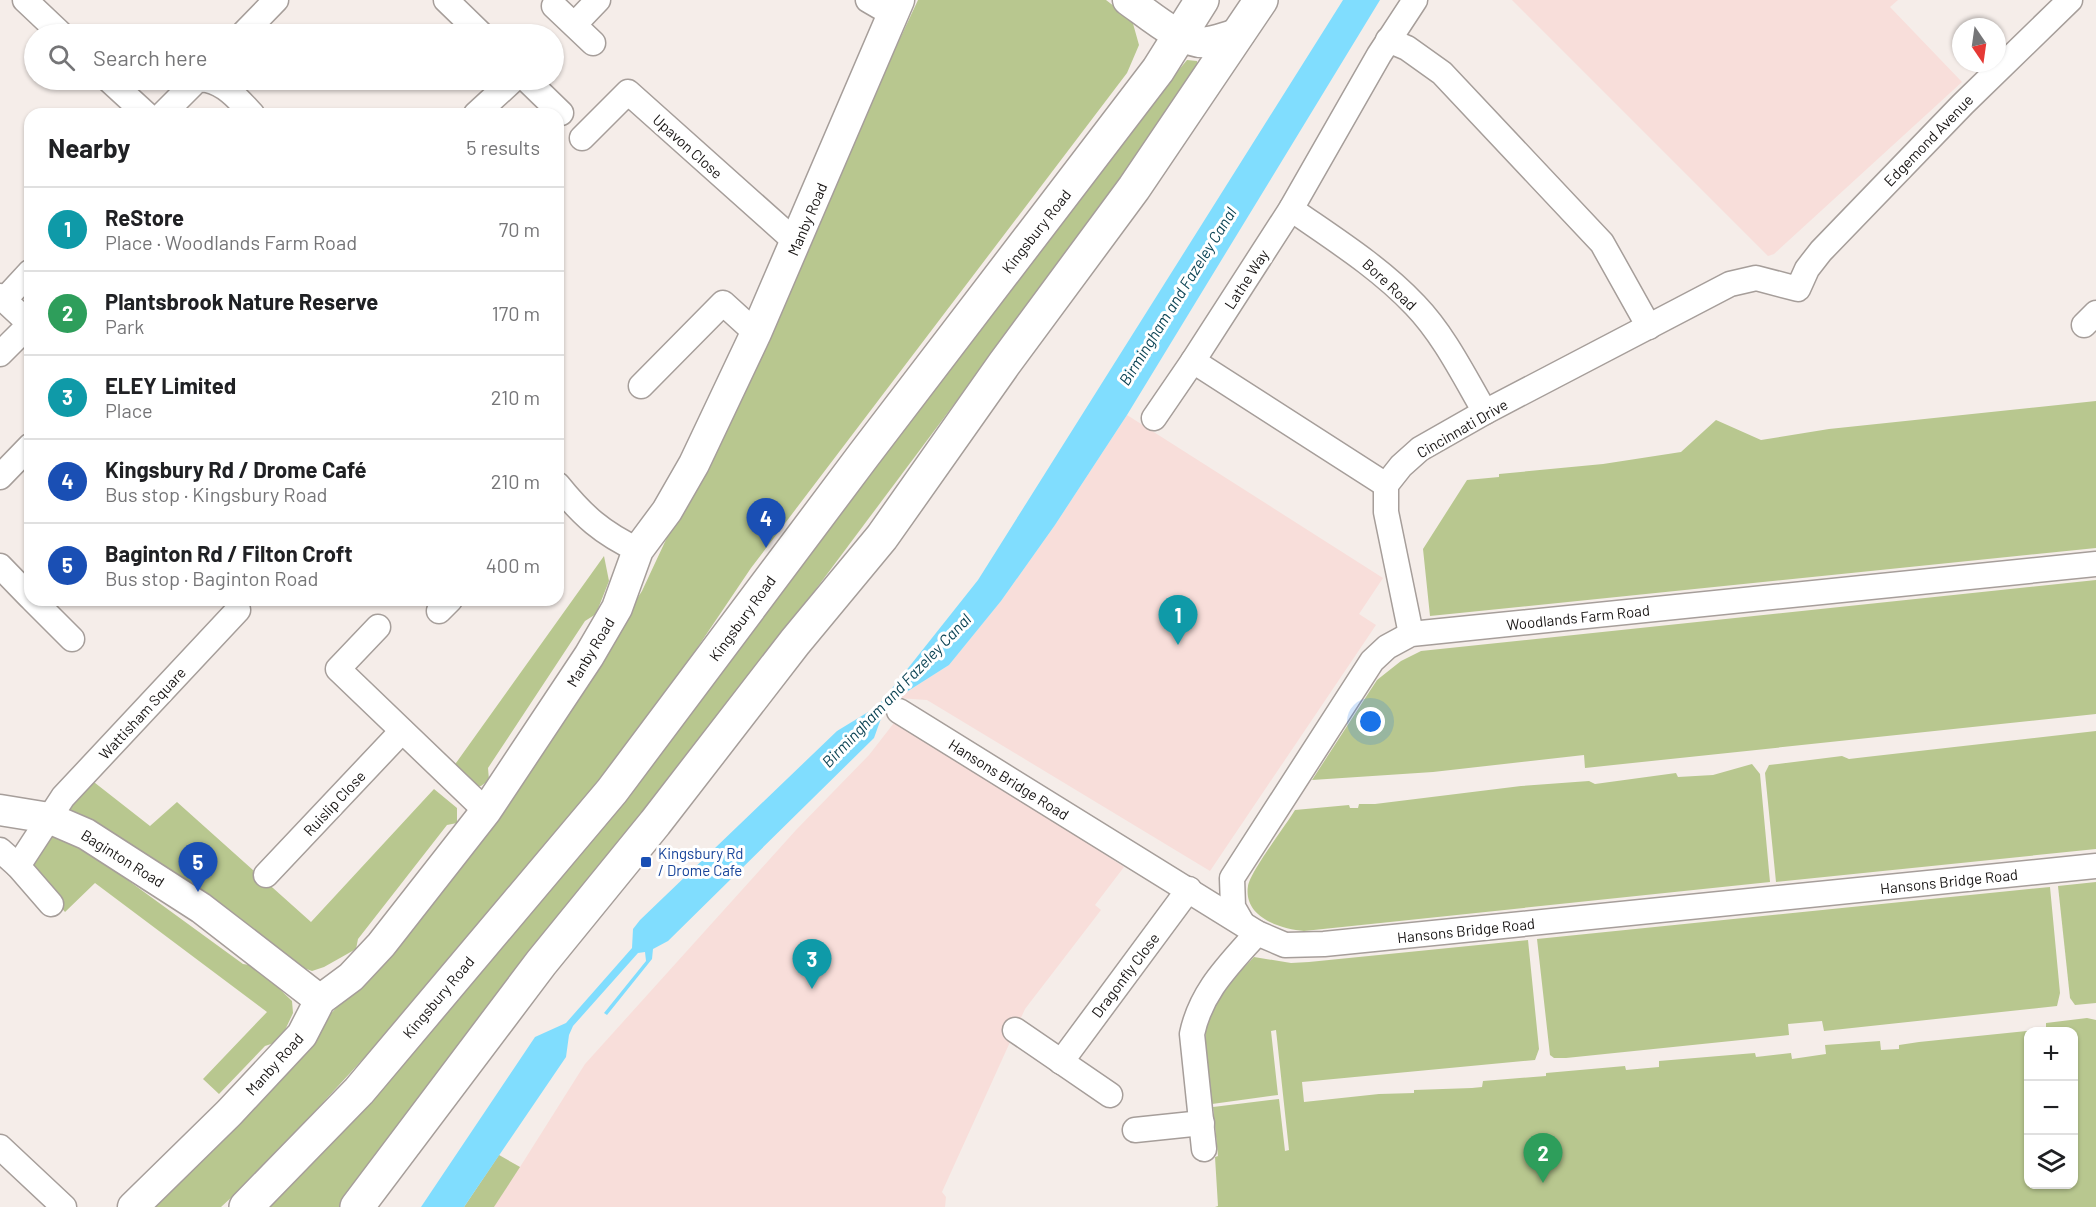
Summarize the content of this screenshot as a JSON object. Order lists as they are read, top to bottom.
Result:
{
  "streets": {
    "highway": ["Kingsbury Road"],
    "street": [
      "Edgemond Avenue",
      "Upavon Close",
      "Manby Road",
      "Lathe Way",
      "Bore Road",
      "Cincinnati Drive",
      "Woodlands Farm Road",
      "Wattisham Square",
      "Hansons Bridge Road",
      "Ruislip Close",
      "Baginton Road",
      "Dragonfly Close"
    ]
  },
  "crossings": [
    ["Edgemond Avenue", "Cincinnati Drive"],
    ["Upavon Close", "Manby Road"],
    ["Manby Road", "Baginton Road"],
    ["Lathe Way", "Bore Road"],
    ["Bore Road", "Cincinnati Drive"],
    ["Woodlands Farm Road", "Hansons Bridge Road"],
    ["Wattisham Square", "Baginton Road"],
    ["Hansons Bridge Road", "Dragonfly Close"]
  ],
  "water": ["Birmingham and Fazeley Canal"],
  "places": {
    "transit": ["Kingsbury Rd / Drome Cafe"]
  },
  "north": "bottom",
  "page": {
    "search": "Search here",
    "heading": ["Nearby", "5 results"],
    "list": [
      {
        "mark": "1",
        "name": "ReStore",
        "note": "Place · Woodlands Farm Road",
        "value": "70 m"
      },
      {
        "mark": "2",
        "name": "Plantsbrook Nature Reserve",
        "note": "Park",
        "value": "170 m"
      },
      {
        "mark": "3",
        "name": "ELEY Limited",
        "note": "Place",
        "value": "210 m"
      },
      {
        "mark": "4",
        "name": "Kingsbury Rd / Drome Café",
        "note": "Bus stop · Kingsbury Road",
        "value": "210 m"
      },
      {
        "mark": "5",
        "name": "Baginton Rd / Filton Croft",
        "note": "Bus stop · Baginton Road",
        "value": "400 m"
      }
    ],
    "pins": [
      "4",
      "1",
      "5",
      "3",
      "2"
    ],
    "map_buttons": ["+", "−"]
  }
}
